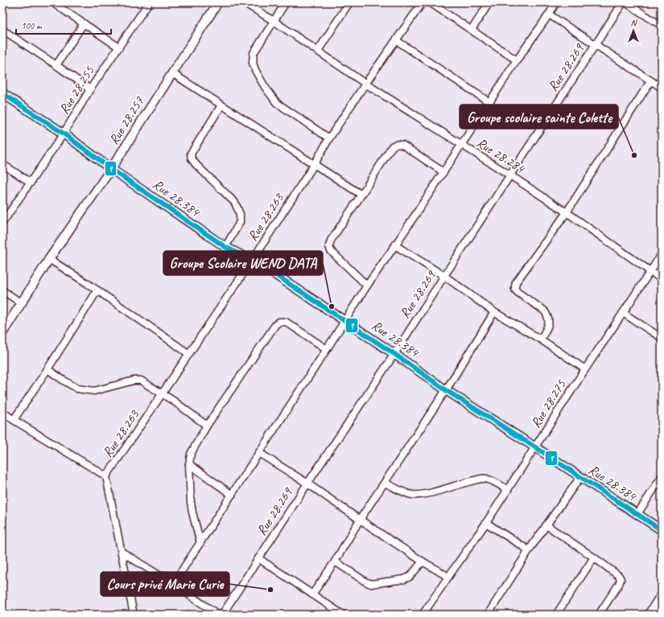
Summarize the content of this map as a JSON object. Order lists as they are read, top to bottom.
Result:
{
  "streets": {
    "street": [
      "Rue 28.269",
      "Rue 28.255",
      "Rue 28.257",
      "Rue 28.284",
      "Rue 28.384",
      "Rue 28.263",
      "Rue 28.275"
    ]
  },
  "crossings": [
    ["Rue 28.269", "Rue 28.284"],
    ["Rue 28.269", "Rue 28.384"],
    ["Rue 28.255", "Rue 28.384"],
    ["Rue 28.257", "Rue 28.384"],
    ["Rue 28.284", "Rue 28.263"],
    ["Rue 28.284", "Rue 28.275"],
    ["Rue 28.384", "Rue 28.263"],
    ["Rue 28.384", "Rue 28.275"]
  ],
  "places": ["Groupe scolaire sainte Colette", "Groupe Scolaire WEND DATA", "Cours privé Marie Curie"],
  "lines": ["transit line 9"],
  "scale_bar": "100 m",
  "north": "top"
}
